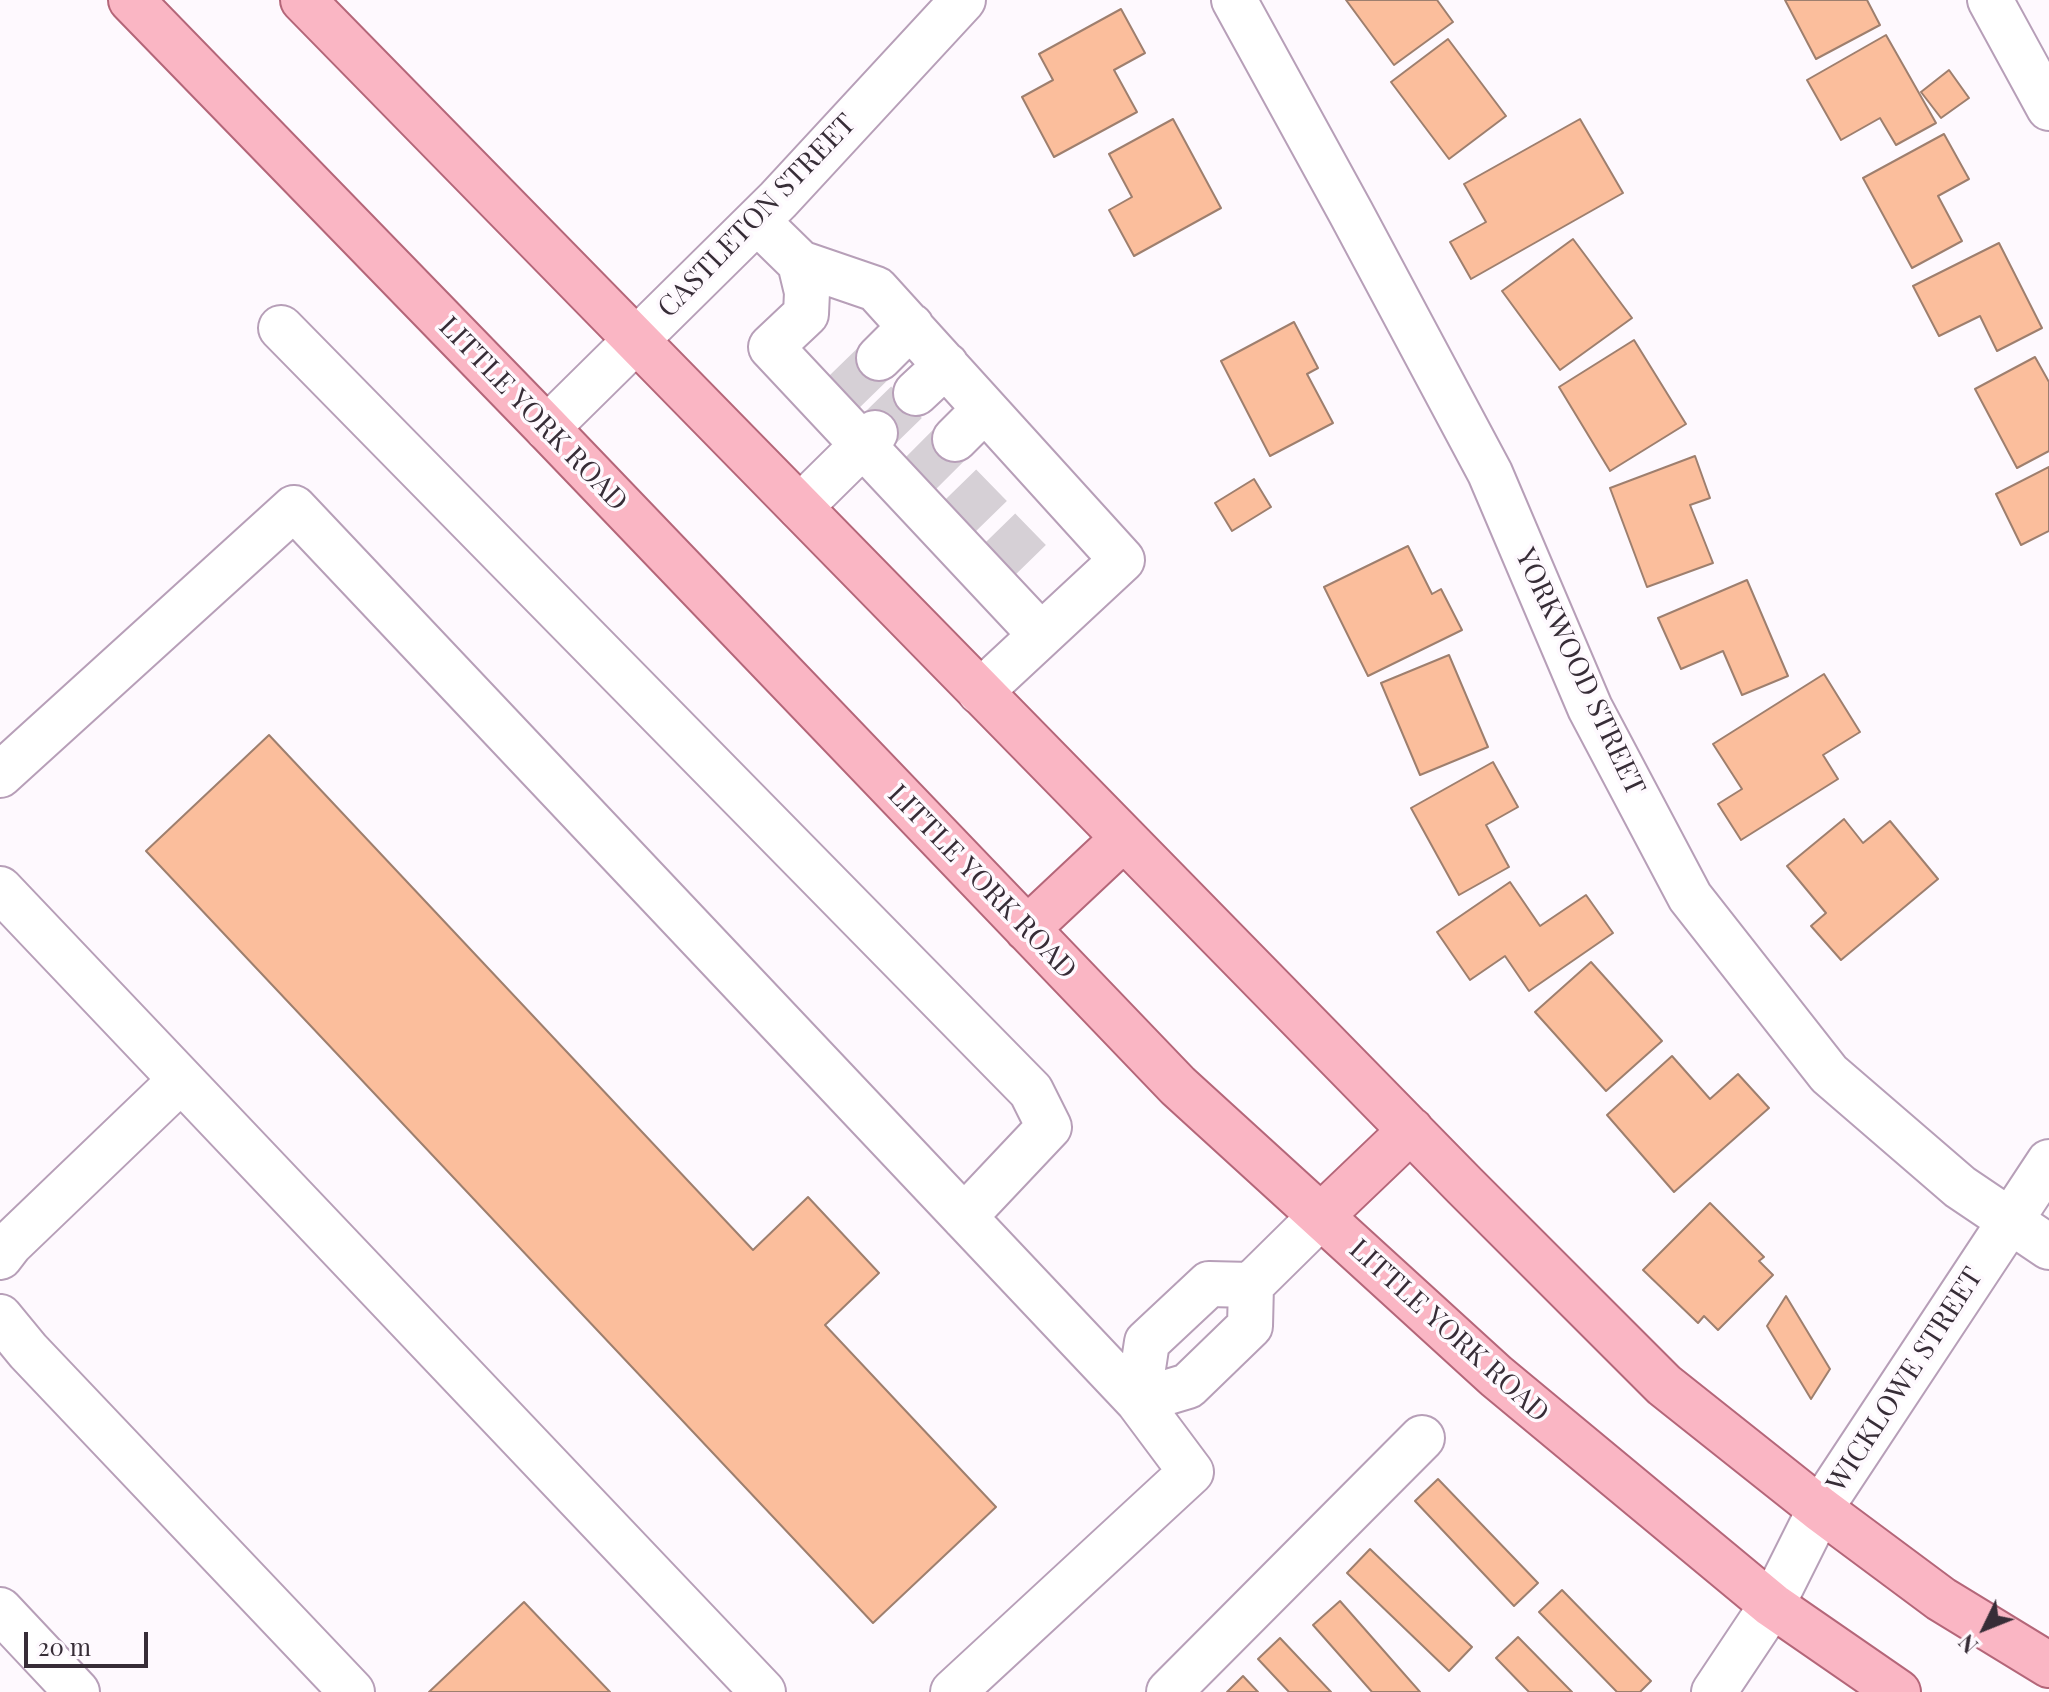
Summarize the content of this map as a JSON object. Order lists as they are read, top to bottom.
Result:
{
  "streets": {
    "main road": ["LITTLE YORK ROAD"],
    "street": ["CASTLETON STREET", "YORKWOOD STREET", "WICKLOWE STREET"]
  },
  "crossings": [
    ["CASTLETON STREET", "LITTLE YORK ROAD"],
    ["LITTLE YORK ROAD", "WICKLOWE STREET"],
    ["YORKWOOD STREET", "WICKLOWE STREET"]
  ],
  "scale_bar": "20 m",
  "north": "bottom left"
}
